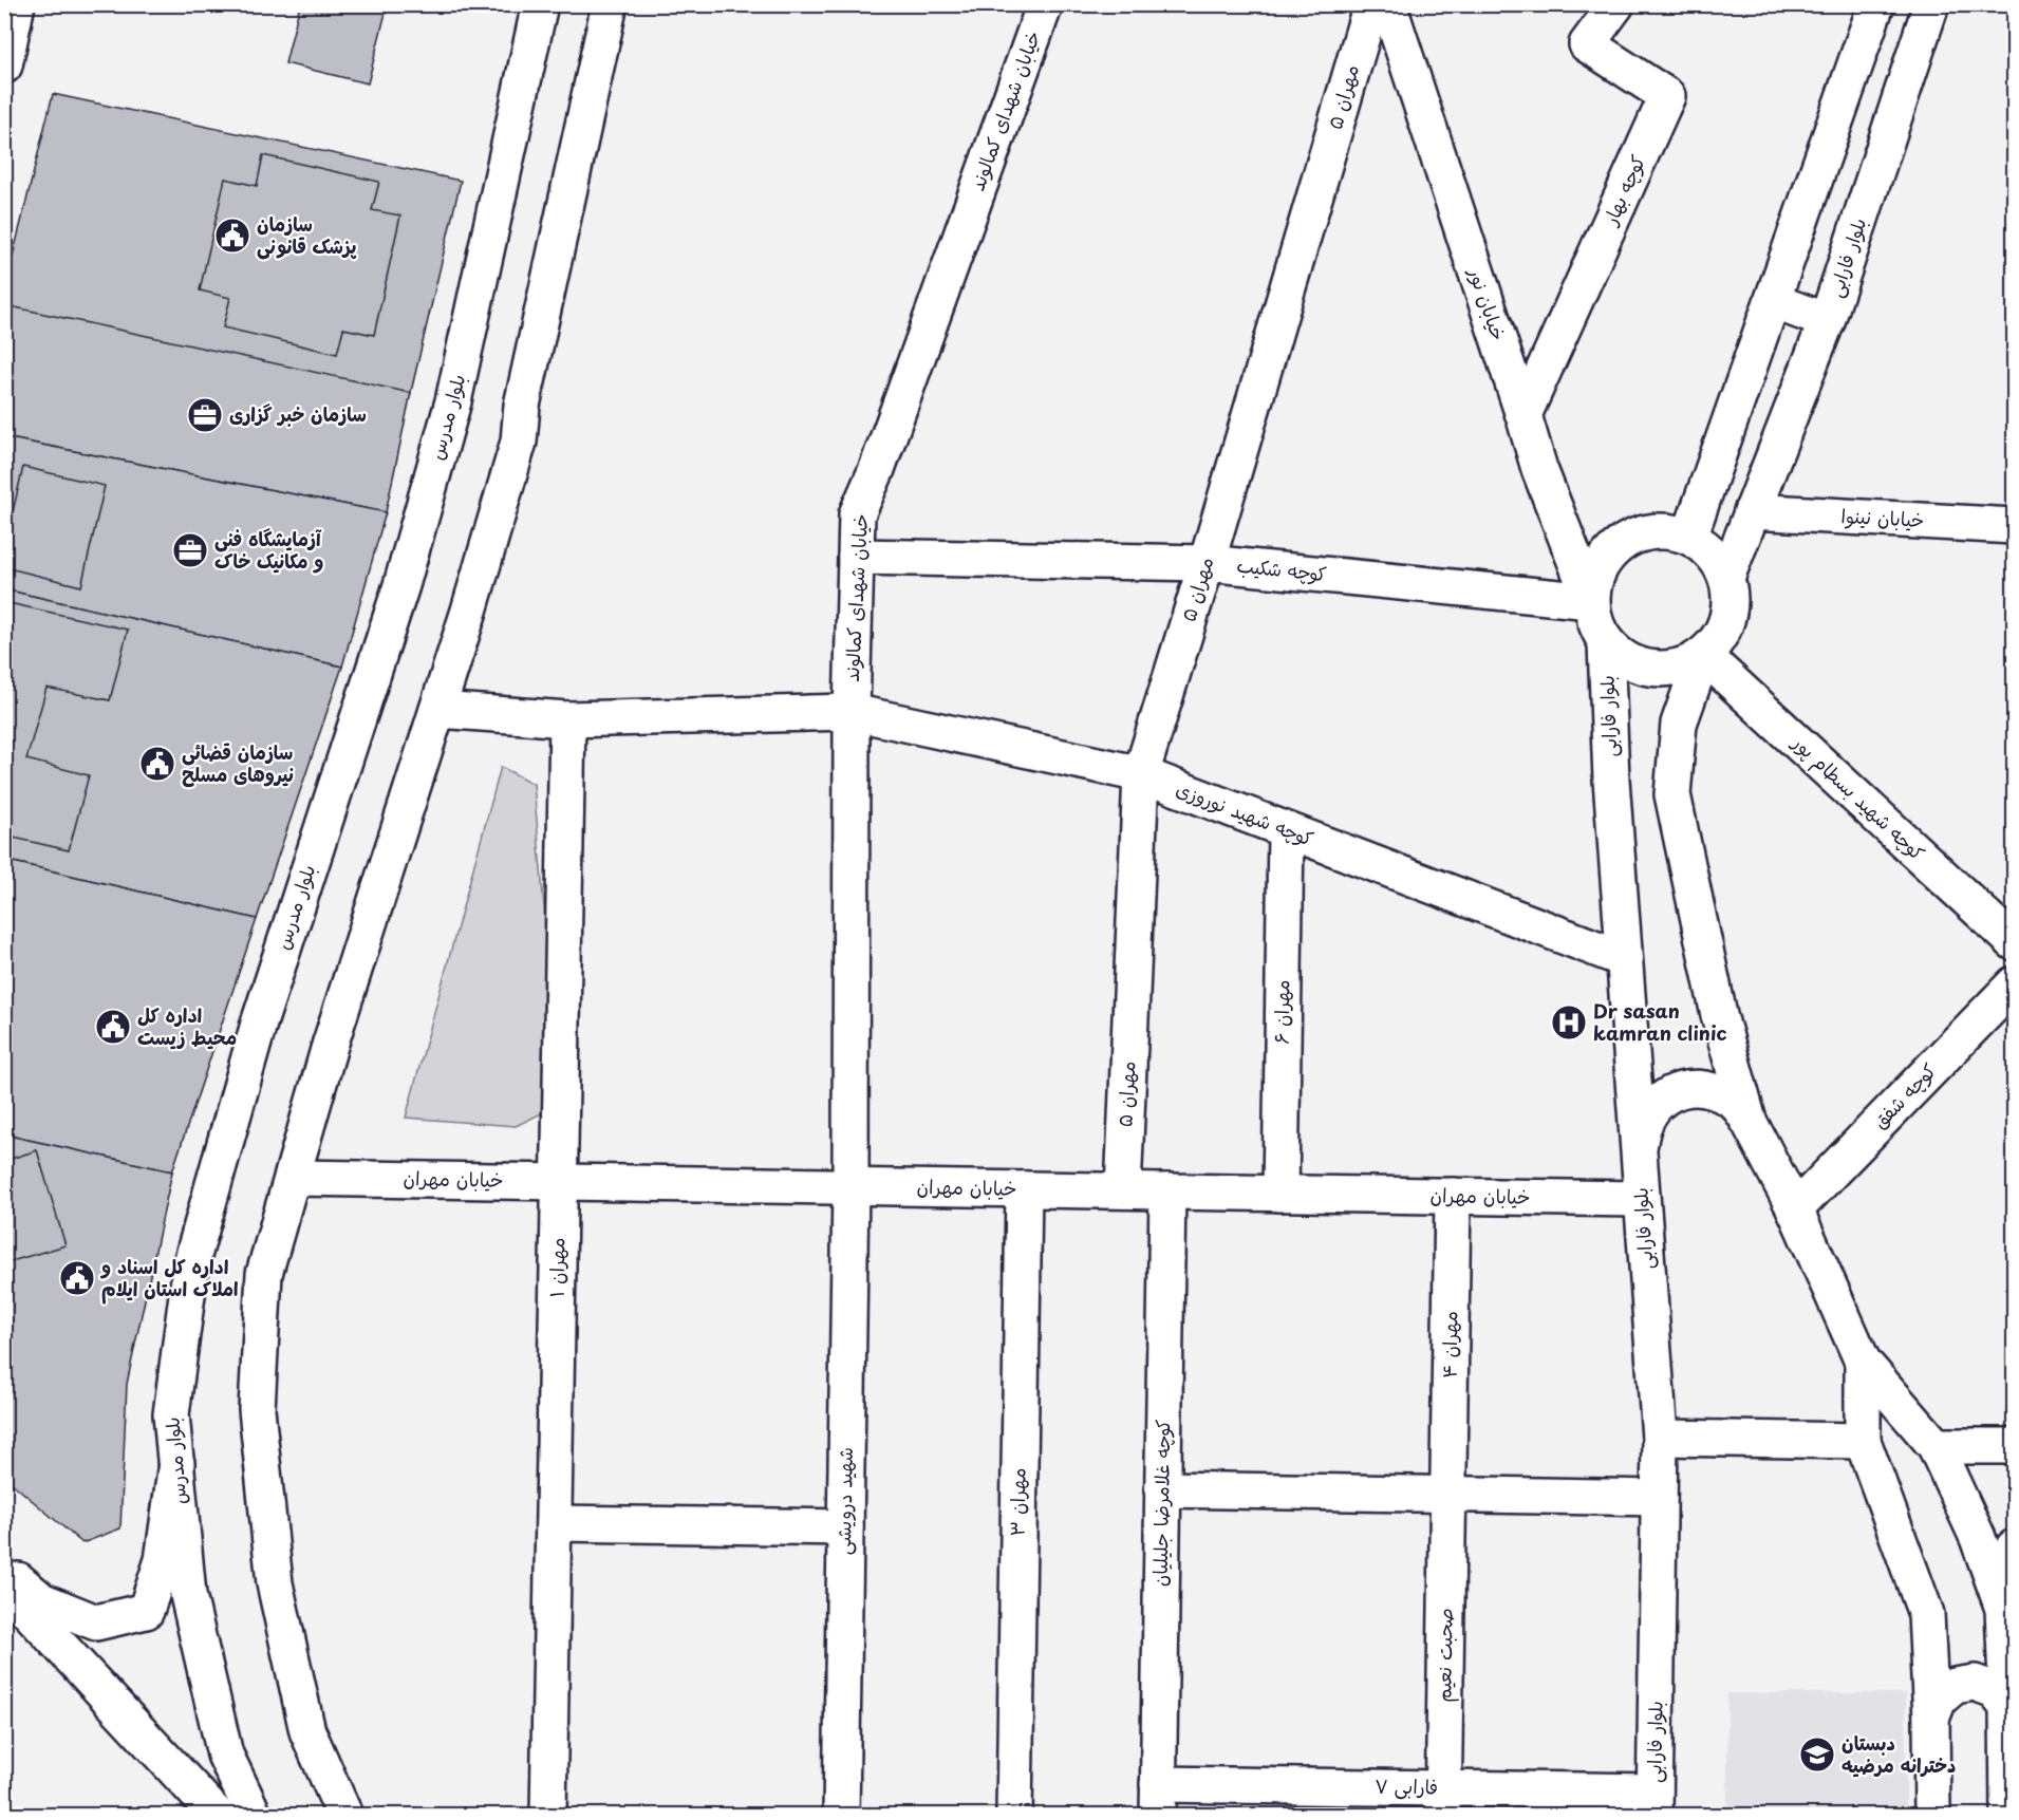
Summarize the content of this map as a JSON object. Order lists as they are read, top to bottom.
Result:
{
  "streets": {
    "street": [
      "مهران ۵",
      "خیابان شهدای کمالوند",
      "کوچه بهار",
      "بلوار فارابی",
      "خیابان نور",
      "بلوار مدرس",
      "خیابان نینوا",
      "کوچه شکیب",
      "کوچه شهید بسطام پور",
      "کوچه شهید نوروزی",
      "مهران ۶",
      "کوچه شفق",
      "خیابان مهران",
      "مهران ۱",
      "مهران ۴",
      "شهید درویشی",
      "مهران ۳",
      "کوچه غلامرضا جلیلیان",
      "صحبت نعیم",
      "فارابی ۷"
    ]
  },
  "crossings": [
    ["مهران ۵", "کوچه شکیب"],
    ["مهران ۵", "کوچه شهید نوروزی"],
    ["مهران ۵", "خیابان مهران"],
    ["خیابان شهدای کمالوند", "کوچه شکیب"],
    ["خیابان شهدای کمالوند", "کوچه شهید نوروزی"],
    ["خیابان شهدای کمالوند", "خیابان مهران"],
    ["خیابان شهدای کمالوند", "شهید درویشی"],
    ["کوچه بهار", "خیابان نور"],
    ["بلوار فارابی", "خیابان نور"],
    ["بلوار فارابی", "خیابان نینوا"],
    ["بلوار فارابی", "کوچه شکیب"],
    ["بلوار فارابی", "کوچه شهید بسطام پور"],
    ["بلوار فارابی", "کوچه شهید نوروزی"],
    ["بلوار فارابی", "خیابان مهران"],
    ["بلوار فارابی", "فارابی ۷"],
    ["خیابان نور", "کوچه شکیب"],
    ["خیابان نور", "کوچه شهید بسطام پور"],
    ["کوچه شکیب", "کوچه شهید بسطام پور"],
    ["کوچه شهید نوروزی", "مهران ۶"],
    ["کوچه شهید نوروزی", "مهران ۱"],
    ["مهران ۶", "خیابان مهران"],
    ["خیابان مهران", "مهران ۱"],
    ["خیابان مهران", "مهران ۴"],
    ["خیابان مهران", "شهید درویشی"],
    ["خیابان مهران", "مهران ۳"],
    ["خیابان مهران", "کوچه غلامرضا جلیلیان"],
    ["مهران ۴", "صحبت نعیم"],
    ["کوچه غلامرضا جلیلیان", "فارابی ۷"],
    ["صحبت نعیم", "فارابی ۷"]
  ],
  "places": {
    "public building": [
      "سازمان پزشک قانونی",
      "سازمان قضائی نیروهای مسلح",
      "اداره کل محیط زیست",
      "اداره کل اسناد و املاک استان ایلام"
    ],
    "office": ["سازمان خبر گزاری", "آزمایشگاه فنی و مکانیک خاک"],
    "hospital": ["Dr sasan kamran clinic"],
    "school or university": ["دبستان دخترانه مرضیه"]
  }
}
